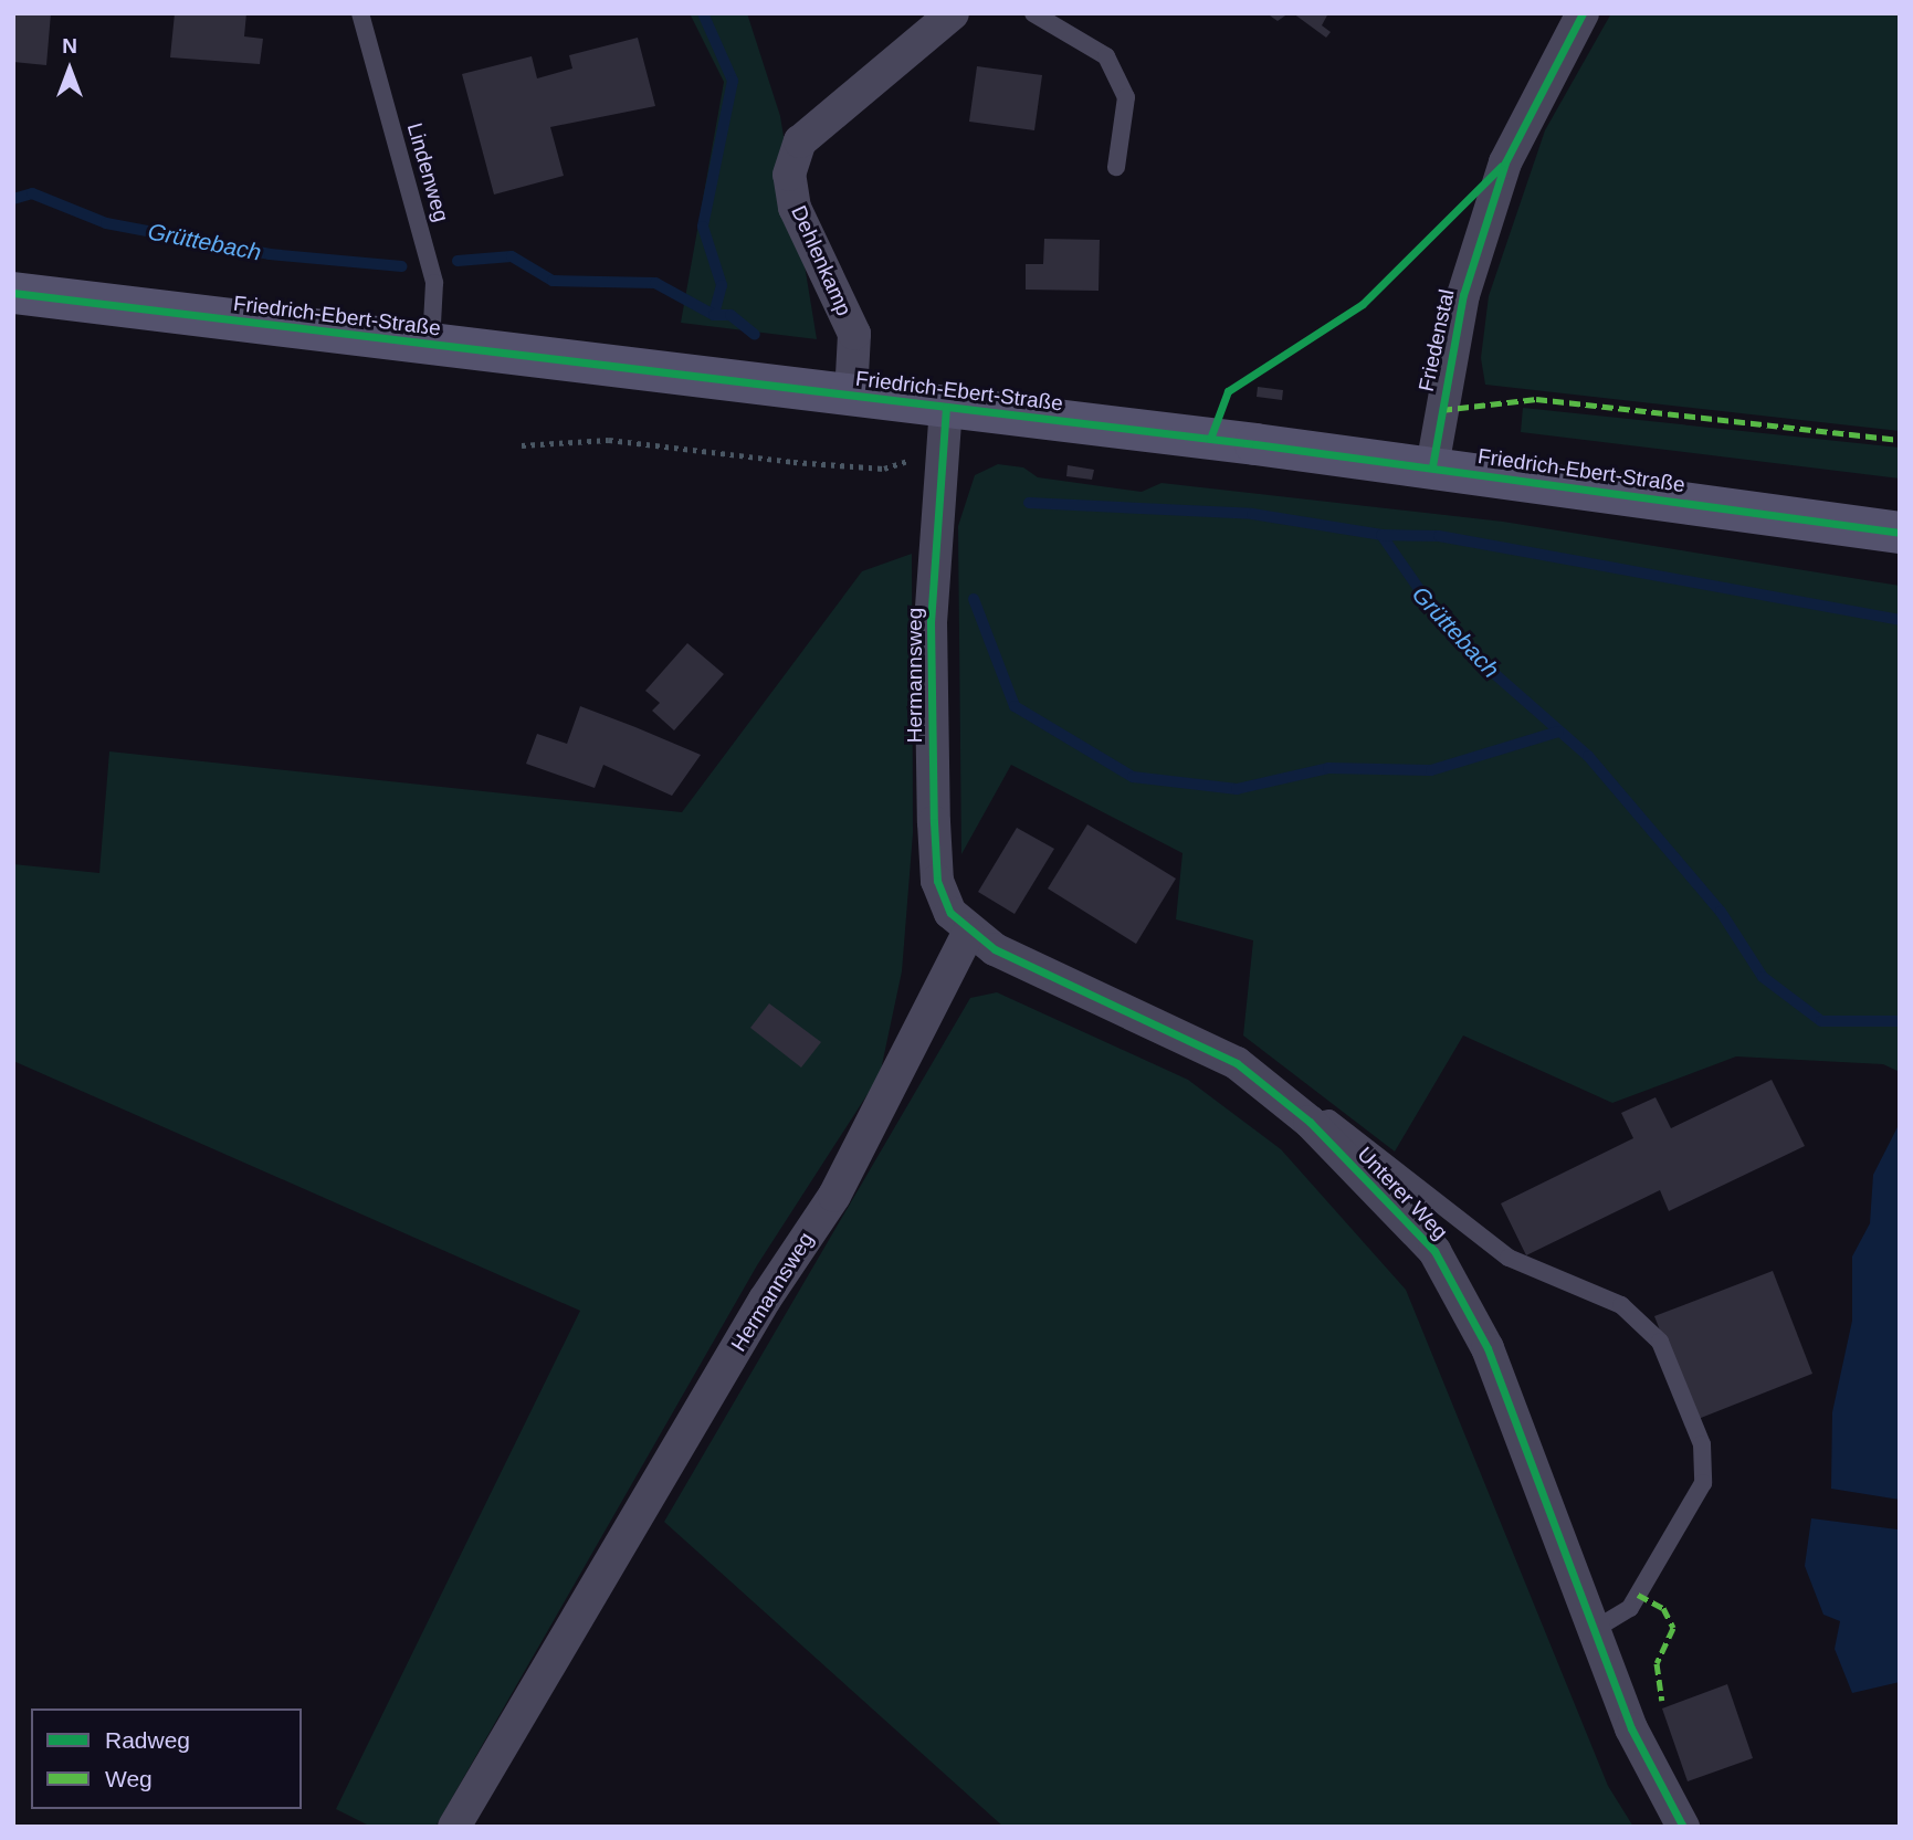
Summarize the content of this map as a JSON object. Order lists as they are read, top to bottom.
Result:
{
  "streets": {
    "main road": ["Friedrich-Ebert-Straße"],
    "street": [
      "Dehlenkamp",
      "Friedenstal",
      "Hermannsweg",
      "Unterer Weg"
    ],
    "lane": ["Lindenweg"]
  },
  "crossings": [
    ["Lindenweg", "Friedrich-Ebert-Straße"],
    ["Dehlenkamp", "Friedrich-Ebert-Straße"],
    ["Friedrich-Ebert-Straße", "Friedenstal"],
    ["Friedrich-Ebert-Straße", "Hermannsweg"],
    ["Hermannsweg", "Unterer Weg"]
  ],
  "water": ["Grüttebach"],
  "legend": ["Radweg", "Weg"],
  "north": "top"
}
